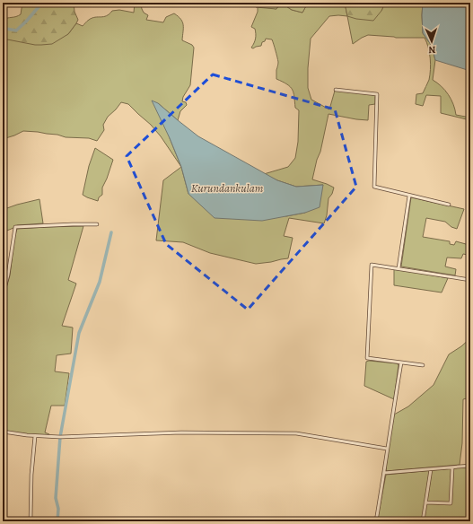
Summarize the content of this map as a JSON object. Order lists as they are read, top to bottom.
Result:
{
  "water": ["Kurundankulam"],
  "north": "bottom"
}
